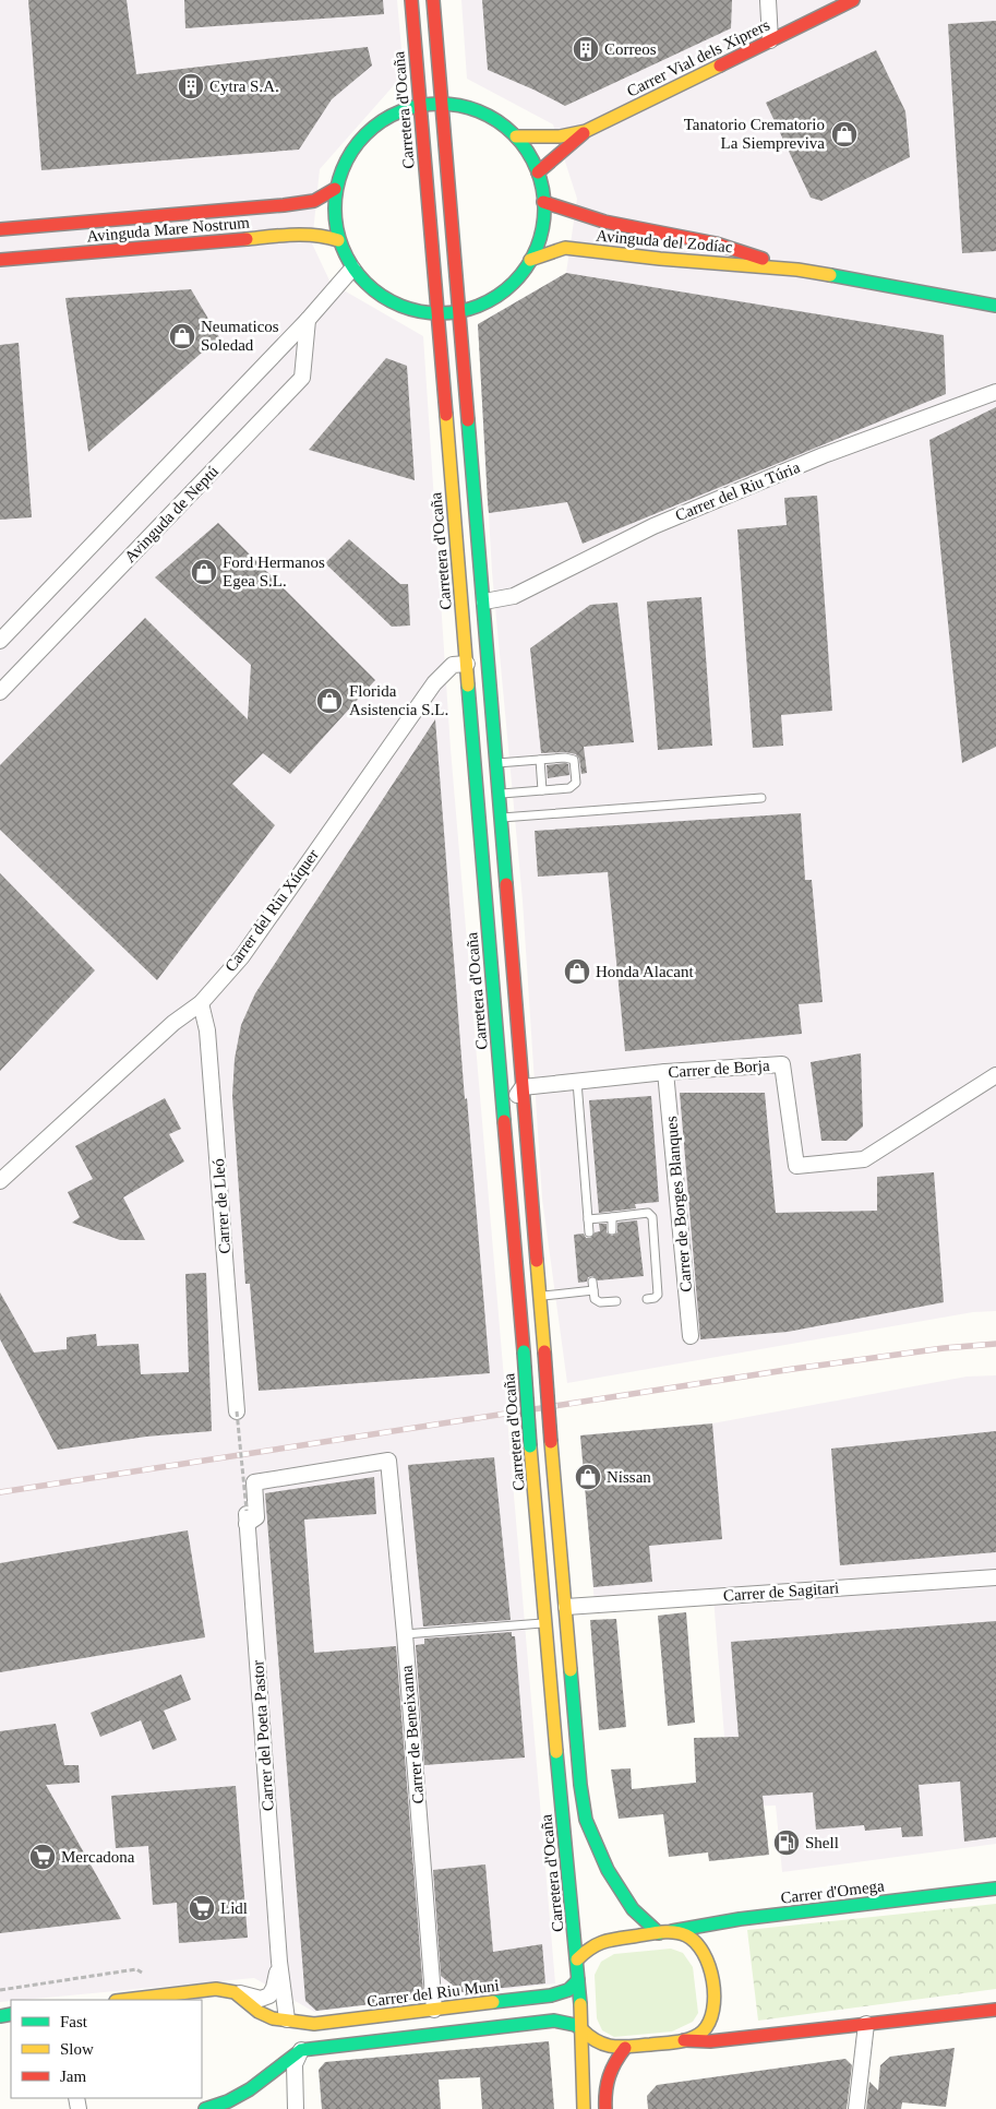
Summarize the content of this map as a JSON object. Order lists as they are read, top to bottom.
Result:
{
  "streets": {
    "main road": [
      "Carrer Vial dels Xiprers",
      "Carretera d'Ocaña",
      "Avinguda Mare Nostrum",
      "Avinguda del Zodíac",
      "Carrer d'Omega",
      "Carrer del Riu Muni"
    ],
    "street": [
      "Carrer del Riu Túria",
      "Avinguda de Neptú",
      "Carrer del Riu Xúquer",
      "Carrer de Borja",
      "Carrer de Borges Blanques",
      "Carrer de Lleó",
      "Carrer de Sagitari",
      "Carrer de Beneixama",
      "Carrer del Poeta Pastor"
    ]
  },
  "crossings": [
    ["Carretera d'Ocaña", "Carrer del Riu Xúquer"],
    ["Carretera d'Ocaña", "Carrer d'Omega"],
    ["Carretera d'Ocaña", "Carrer del Riu Muni"],
    ["Carrer del Riu Xúquer", "Carrer de Lleó"],
    ["Carrer de Borja", "Carrer de Borges Blanques"],
    ["Carrer de Beneixama", "Carrer del Poeta Pastor"],
    ["Carrer de Beneixama", "Carrer del Riu Muni"],
    ["Carrer del Poeta Pastor", "Carrer del Riu Muni"],
    ["Carrer d'Omega", "Carrer del Riu Muni"]
  ],
  "places": {
    "building": ["Correos", "Cytra S.A."],
    "shop": [
      "Tanatorio Crematorio La Siempreviva",
      "Neumaticos Soledad",
      "Ford Hermanos Egea S.L.",
      "Florida Asistencia S.L.",
      "Honda Alacant",
      "Nissan"
    ],
    "fuel station": ["Shell"],
    "supermarket": ["Mercadona", "Lidl"]
  },
  "legend": ["Fast", "Slow", "Jam"]
}
